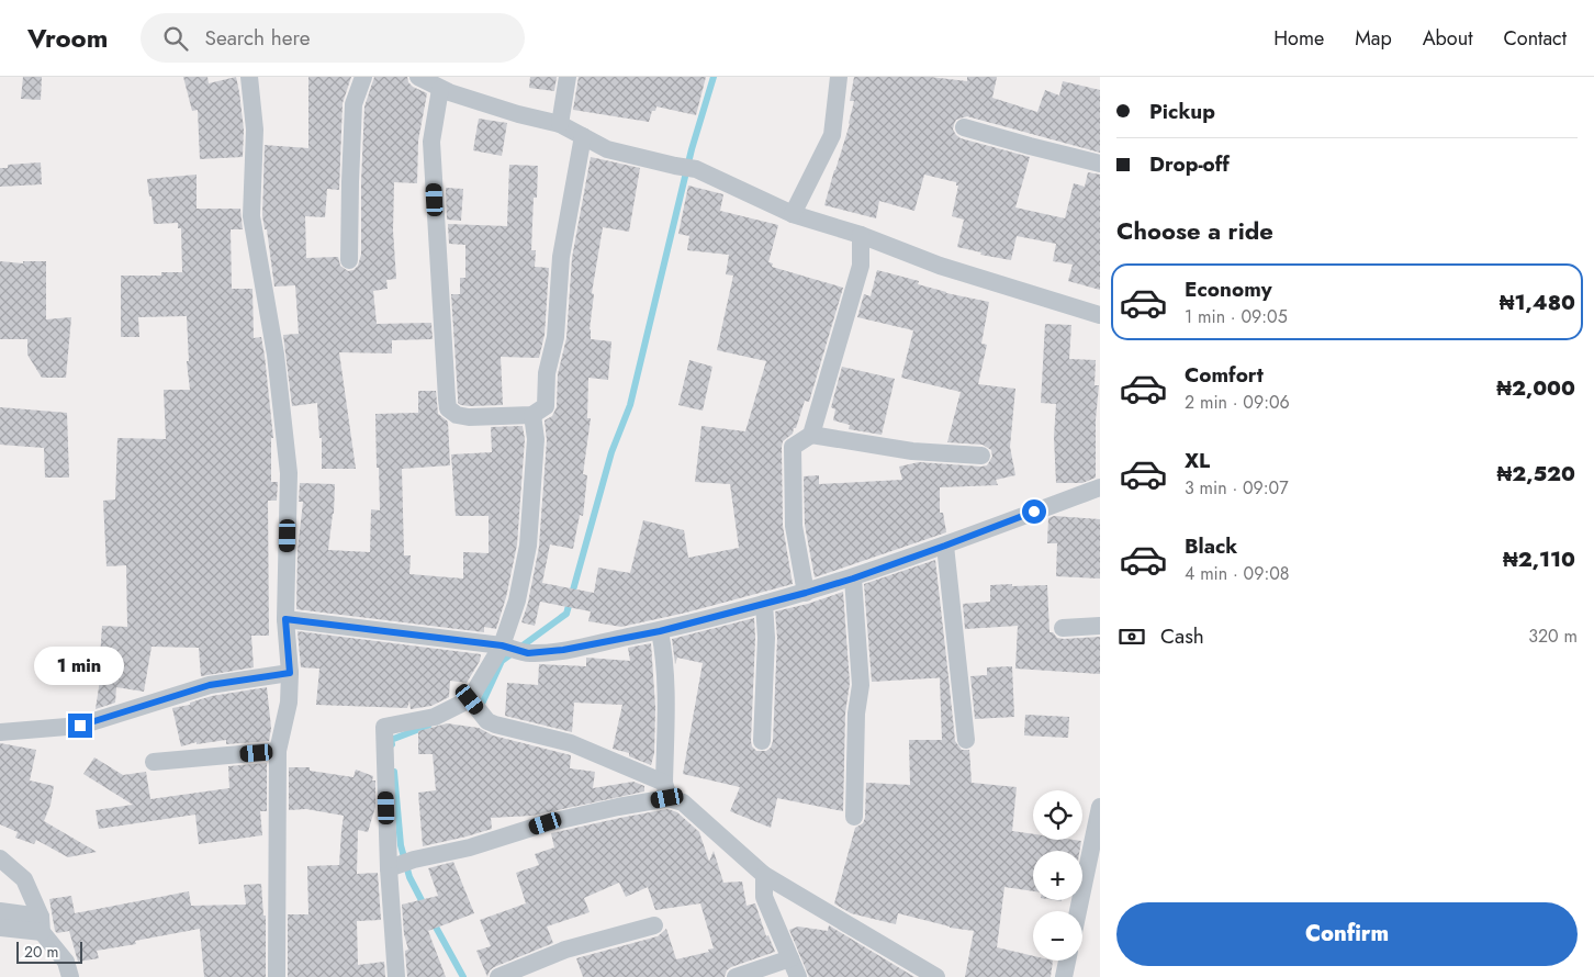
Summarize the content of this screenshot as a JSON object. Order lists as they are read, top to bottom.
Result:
{
  "scale_bar": "20 m",
  "page": {
    "header": "Vroom",
    "search": "Search here",
    "nav": [
      "Home",
      "Map",
      "About",
      "Contact"
    ],
    "banner": ["Pickup", "Drop-off"],
    "heading": "Choose a ride",
    "list": [
      {
        "name": "Economy",
        "note": "1 min · 09:05",
        "value": "₦1,480"
      },
      {
        "name": "Comfort",
        "note": "2 min · 09:06",
        "value": "₦2,000"
      },
      {
        "name": "XL",
        "note": "3 min · 09:07",
        "value": "₦2,520"
      },
      {
        "name": "Black",
        "note": "4 min · 09:08",
        "value": "₦2,110"
      }
    ],
    "pay": ["Cash", "320 m"],
    "bubble": "1 min",
    "map_buttons": ["+", "−"],
    "buttons": "Confirm",
    "scale": "20 m"
  }
}
